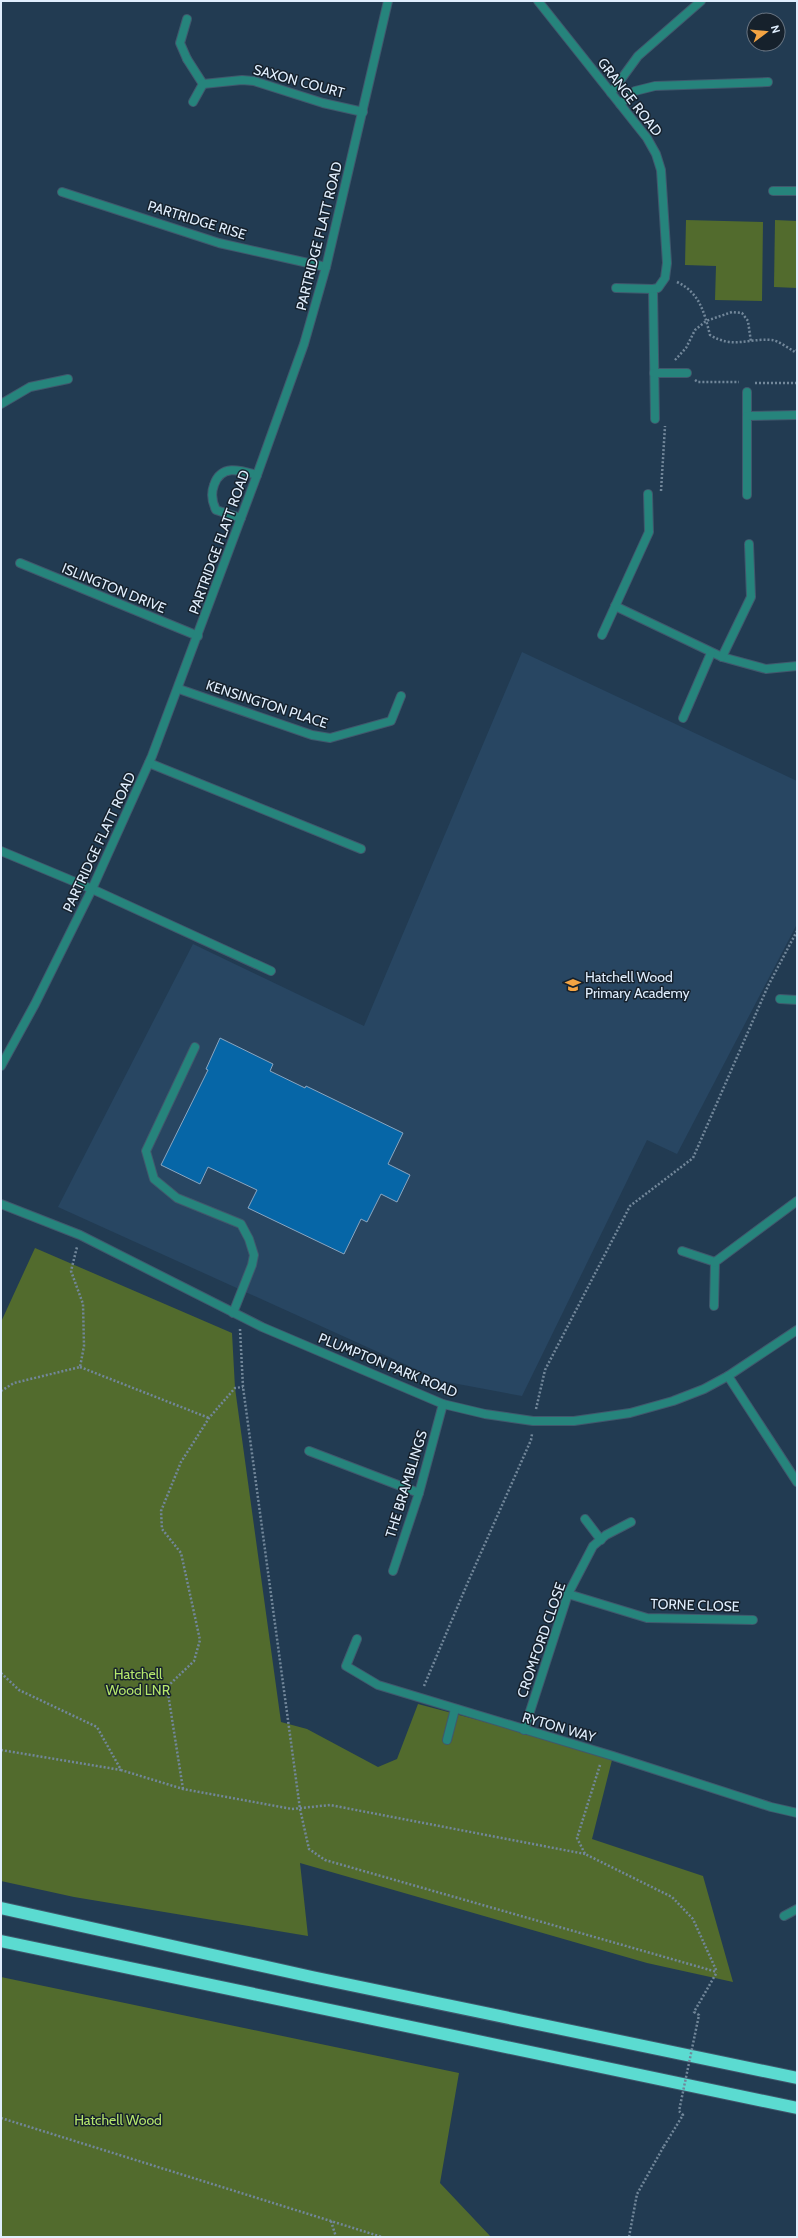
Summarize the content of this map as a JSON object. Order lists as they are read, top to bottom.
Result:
{
  "streets": {
    "street": [
      "SAXON COURT",
      "GRANGE ROAD",
      "PARTRIDGE RISE",
      "PARTRIDGE FLATT ROAD",
      "ISLINGTON DRIVE",
      "KENSINGTON PLACE",
      "PLUMPTON PARK ROAD",
      "THE BRAMBLINGS",
      "TORNE CLOSE",
      "CROMFORD CLOSE",
      "RYTON WAY"
    ]
  },
  "crossings": [
    ["SAXON COURT", "PARTRIDGE FLATT ROAD"],
    ["PARTRIDGE RISE", "PARTRIDGE FLATT ROAD"],
    ["PARTRIDGE FLATT ROAD", "ISLINGTON DRIVE"],
    ["PARTRIDGE FLATT ROAD", "KENSINGTON PLACE"],
    ["PLUMPTON PARK ROAD", "THE BRAMBLINGS"],
    ["TORNE CLOSE", "CROMFORD CLOSE"],
    ["CROMFORD CLOSE", "RYTON WAY"]
  ],
  "parks": ["Hatchell Wood LNR", "Hatchell Wood"],
  "places": {
    "school or university": ["Hatchell Wood Primary Academy"]
  },
  "north": "right"
}
